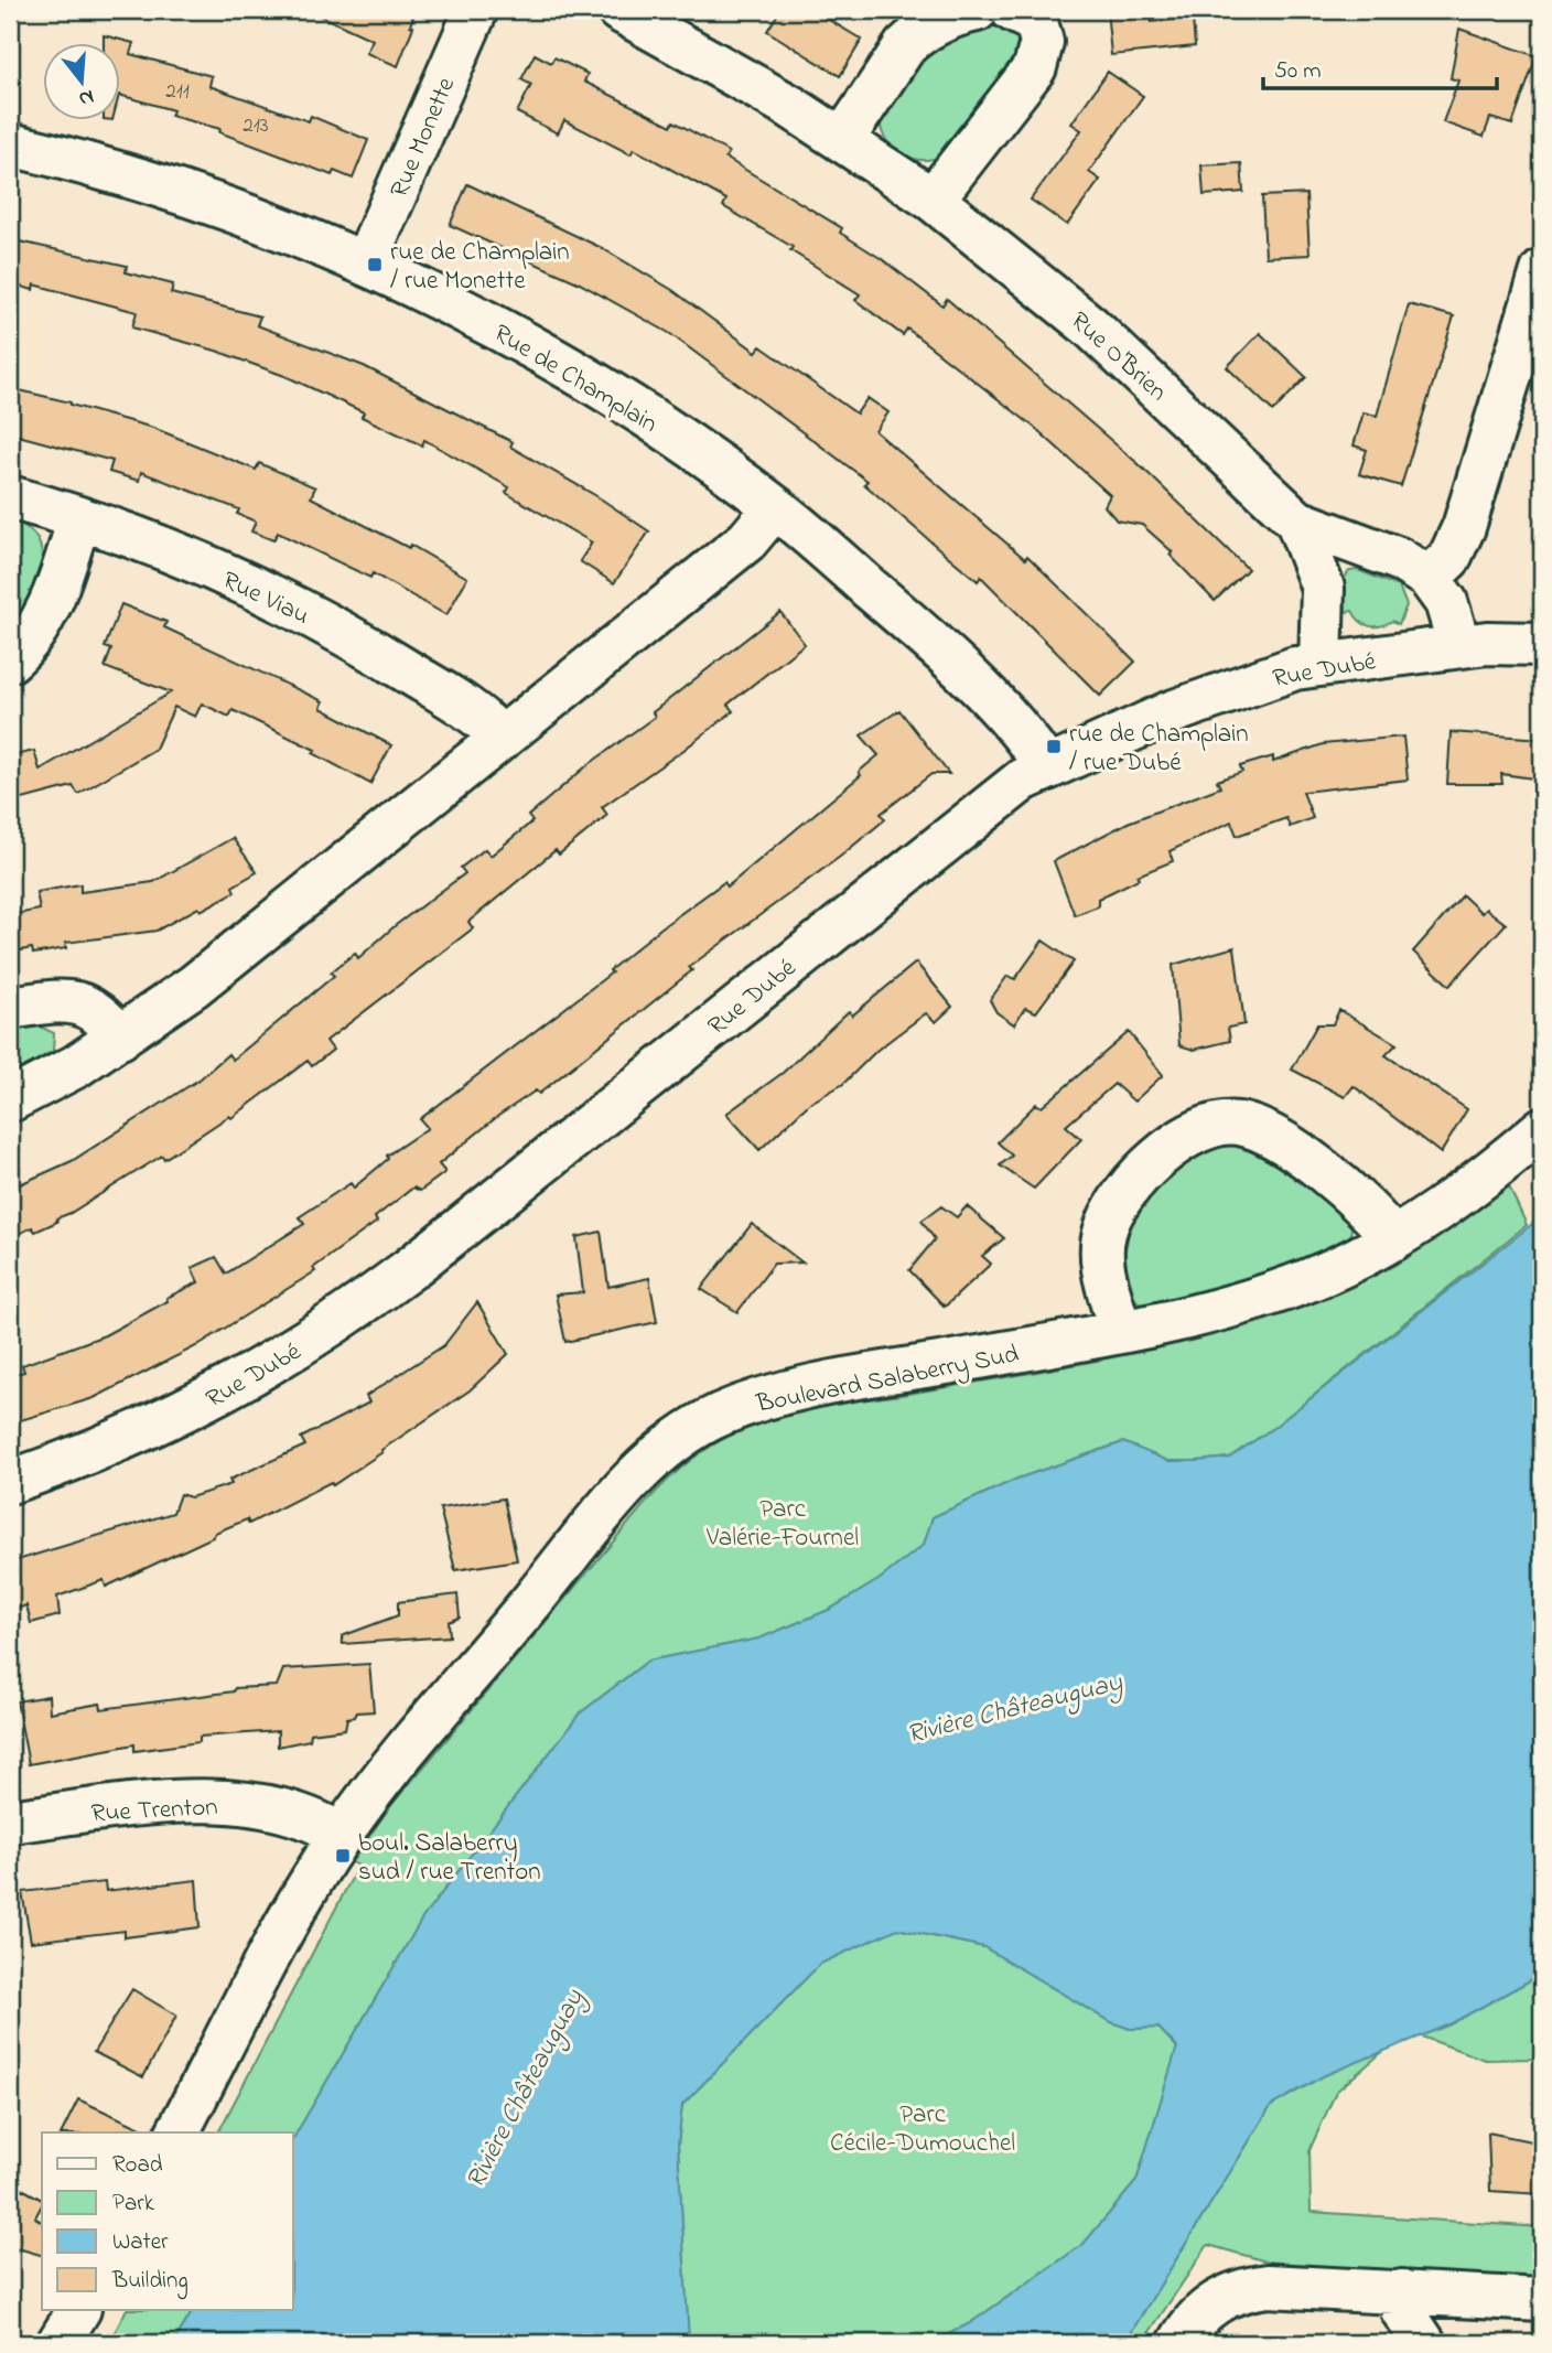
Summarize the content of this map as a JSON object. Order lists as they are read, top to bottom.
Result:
{
  "streets": {
    "street": [
      "Rue Monette",
      "Rue O'Brien",
      "Rue de Champlain",
      "Rue Viau",
      "Rue Dubé",
      "Boulevard Salaberry Sud",
      "Rue Trenton"
    ]
  },
  "crossings": [
    ["Rue Monette", "Rue de Champlain"],
    ["Rue O'Brien", "Rue Dubé"],
    ["Rue de Champlain", "Rue Dubé"],
    ["Boulevard Salaberry Sud", "Rue Trenton"]
  ],
  "water": ["Rivière Châteauguay"],
  "parks": ["Parc Valérie-Fournel", "Parc Cécile-Dumouchel"],
  "places": {
    "transit": ["rue de Champlain / rue Monette", "rue de Champlain / rue Dubé", "boul. Salaberry sud / rue Trenton"]
  },
  "house_numbers": ["211", "213"],
  "legend": [
    "Road",
    "Park",
    "Water",
    "Building"
  ],
  "scale_bar": "50 m",
  "north": "bottom"
}
